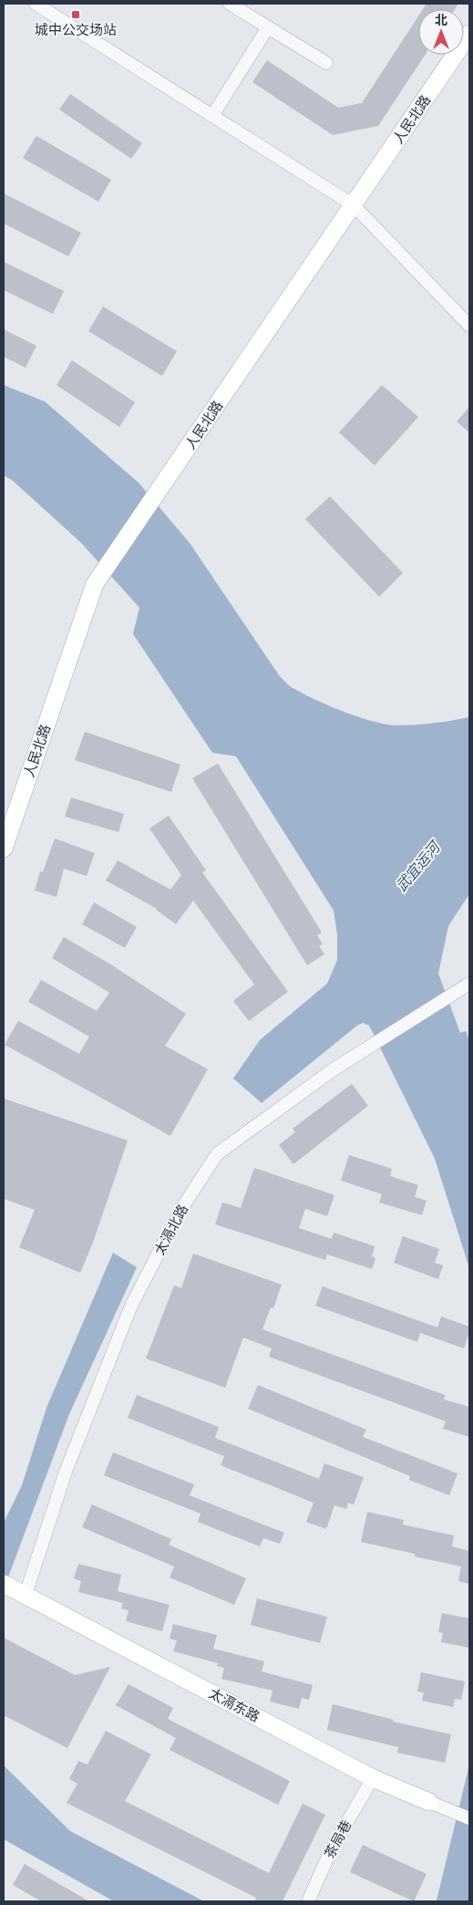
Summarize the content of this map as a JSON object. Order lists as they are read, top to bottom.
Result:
{
  "streets": {
    "main road": ["人民北路", "太滆东路"],
    "street": ["太滆北路", "茶局巷"]
  },
  "crossings": [
    ["太滆北路", "太滆东路"],
    ["太滆东路", "茶局巷"]
  ],
  "water": ["武宜运河"],
  "places": {
    "transit": ["城中公交场站"]
  },
  "north": "top"
}
